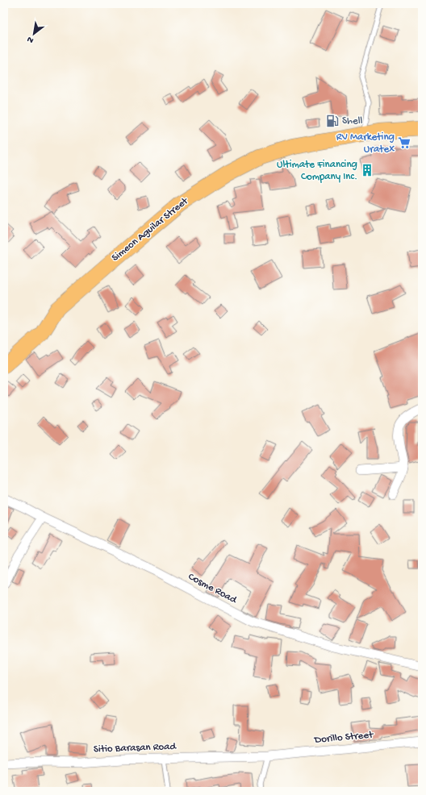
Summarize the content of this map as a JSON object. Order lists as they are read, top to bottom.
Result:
{
  "streets": {
    "highway": ["Simeon Aguilar Street"],
    "street": ["Cosme Road", "Dorillo Street", "Sitio Barasan Road"]
  },
  "crossings": [
    ["Dorillo Street", "Sitio Barasan Road"]
  ],
  "places": {
    "fuel station": ["Shell"],
    "supermarket": ["RV Marketing Uratex"],
    "building": ["Ultimate Financing Company Inc."]
  },
  "north": "bottom left"
}
